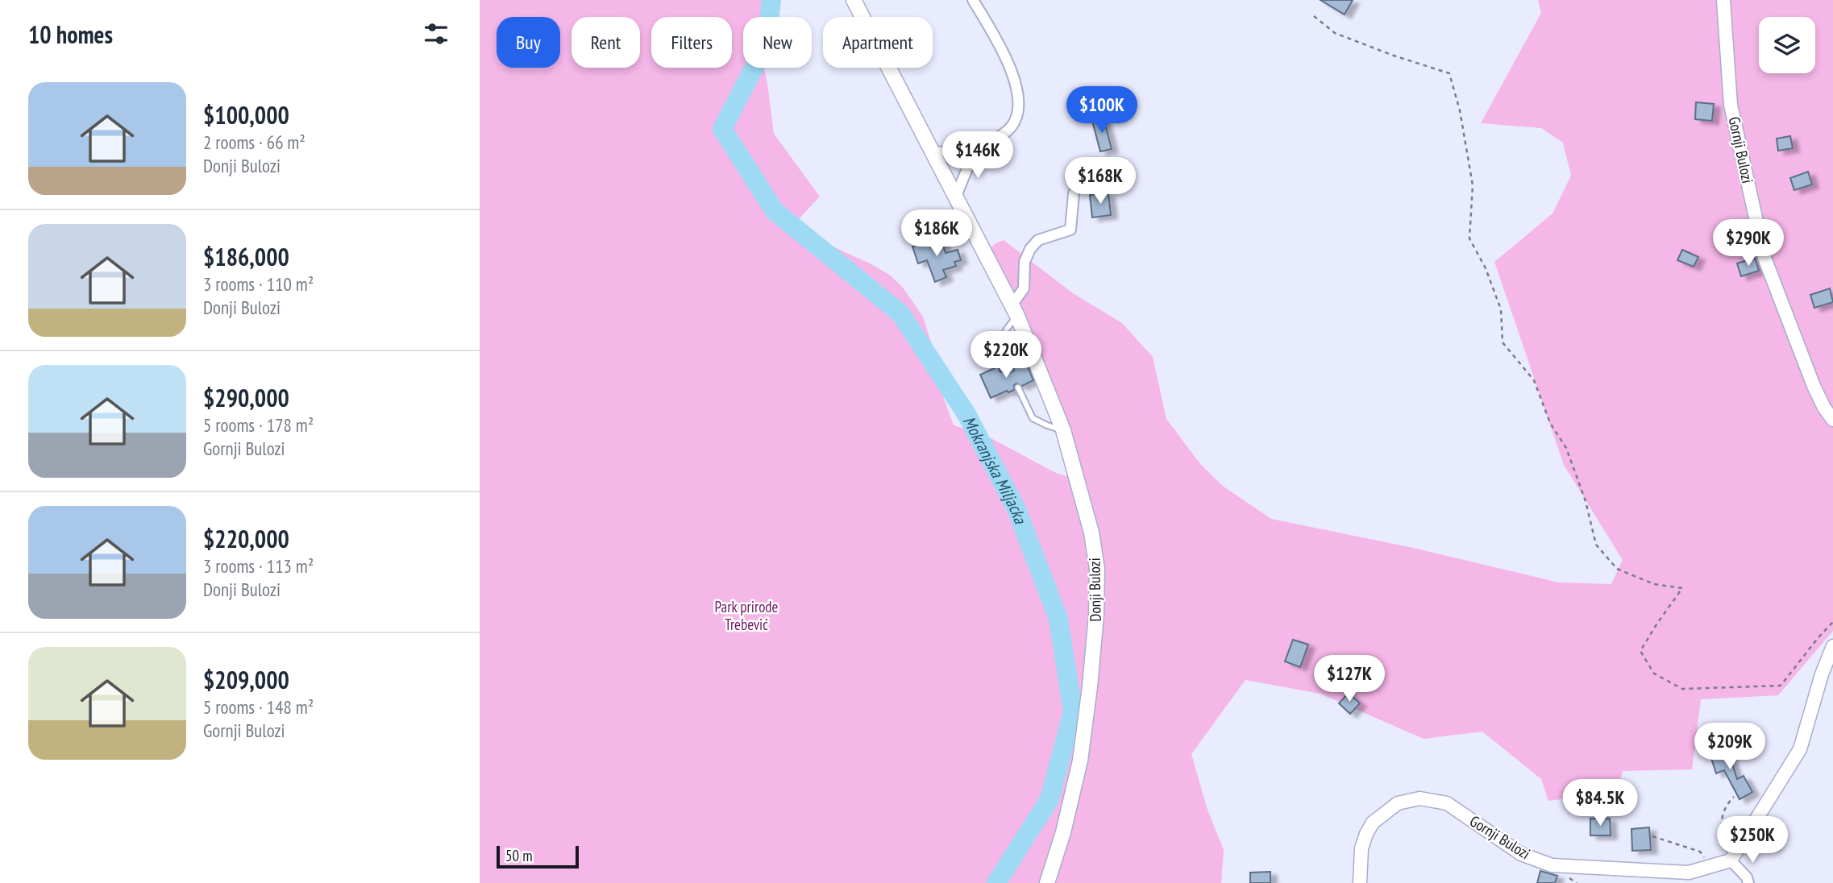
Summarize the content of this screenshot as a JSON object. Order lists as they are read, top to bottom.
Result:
{
  "streets": {
    "main road": ["Donji Bulozi"],
    "street": ["Gornji Bulozi"]
  },
  "water": ["Mokranjska Miljacka"],
  "parks": ["Park prirode Trebević"],
  "scale_bar": "50 m",
  "page": {
    "heading": "10 homes",
    "chip": [
      "Buy",
      "Rent",
      "Filters",
      "New",
      "Apartment"
    ],
    "list": [
      {
        "name": "$100,000",
        "note": "2 rooms · 66 m² · Donji Bulozi"
      },
      {
        "name": "$186,000",
        "note": "3 rooms · 110 m² · Donji Bulozi"
      },
      {
        "name": "$290,000",
        "note": "5 rooms · 178 m² · Gornji Bulozi"
      },
      {
        "name": "$220,000",
        "note": "3 rooms · 113 m² · Donji Bulozi"
      },
      {
        "name": "$209,000",
        "note": "5 rooms · 148 m² · Gornji Bulozi"
      }
    ],
    "price": [
      "$100K",
      "$146K",
      "$168K",
      "$186K",
      "$290K",
      "$220K",
      "$127K",
      "$209K",
      "$84.5K",
      "$250K"
    ],
    "scale": "50 m"
  }
}
